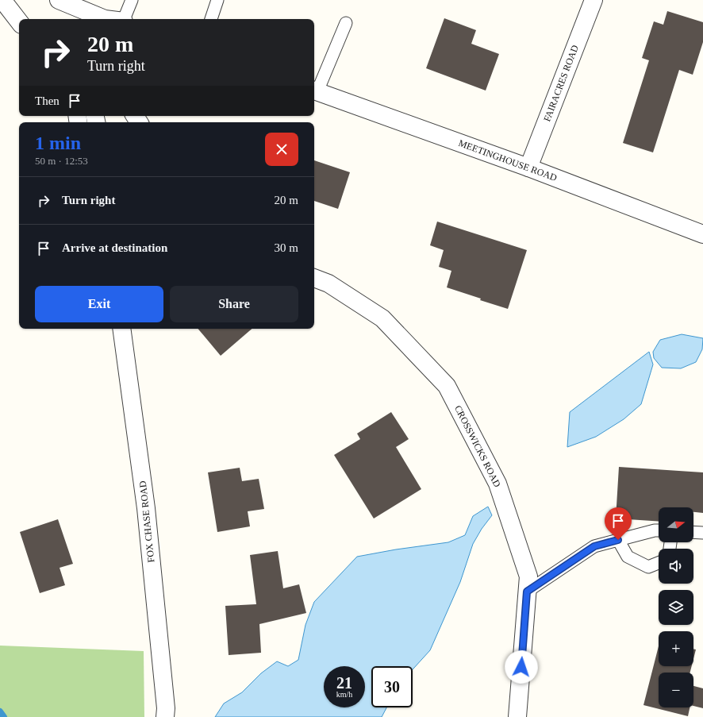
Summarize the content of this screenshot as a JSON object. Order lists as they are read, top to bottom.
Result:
{
  "streets": {
    "street": [
      "FAIRACRES ROAD",
      "MEETINGHOUSE ROAD",
      "CROSSWICKS ROAD",
      "FOX CHASE ROAD"
    ]
  },
  "crossings": [
    ["FAIRACRES ROAD", "MEETINGHOUSE ROAD"]
  ],
  "north": "right",
  "page": {
    "turn": ["20 m", "Turn right"],
    "then": "Then",
    "heading": ["1 min", "50 m · 12:53"],
    "list": [
      {
        "name": "Turn right",
        "value": "20 m"
      },
      {
        "name": "Arrive at destination",
        "value": "30 m"
      }
    ],
    "buttons": ["Exit", "Share"],
    "map_buttons": ["+", "−"],
    "speed": "21 km/h",
    "limit": "30"
  }
}
